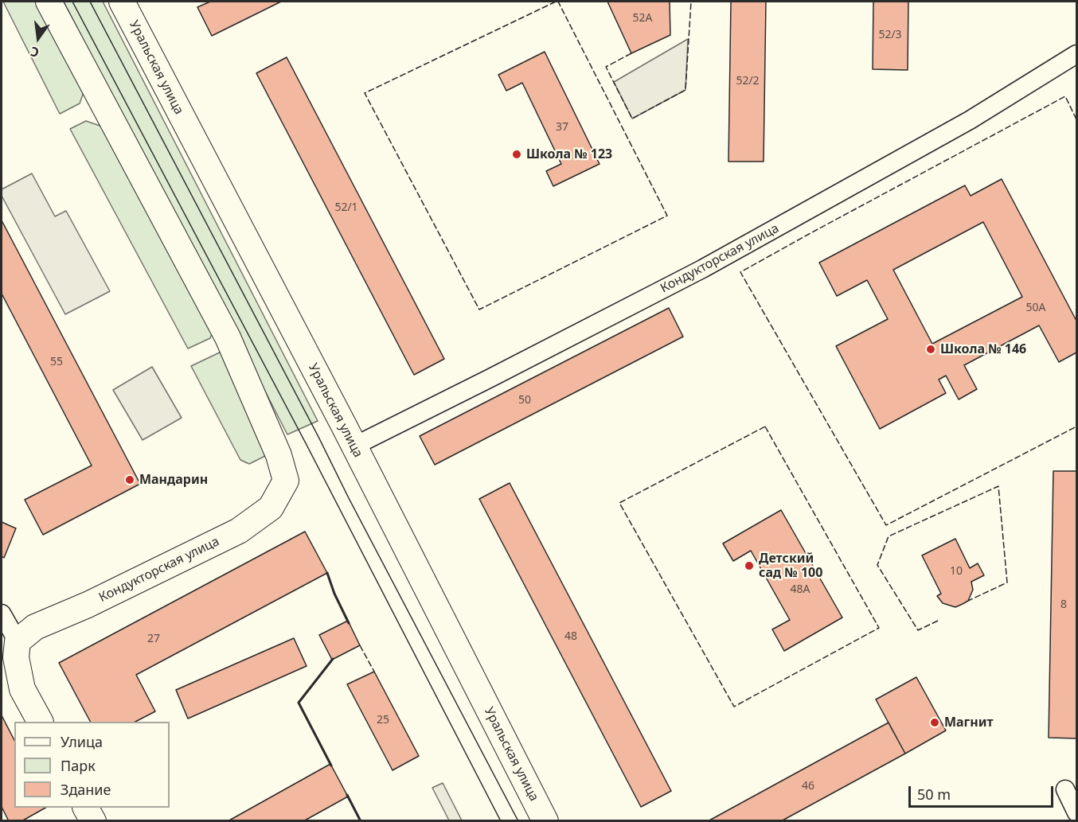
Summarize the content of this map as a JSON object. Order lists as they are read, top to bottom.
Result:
{
  "streets": {
    "main road": ["Уральская улица", "Кондукторская улица"]
  },
  "crossings": [
    ["Уральская улица", "Кондукторская улица"]
  ],
  "places": [
    "Школа № 123",
    "Школа № 146",
    "Мандарин",
    "Детский сад № 100",
    "Магнит"
  ],
  "house_numbers": [
    "52А",
    "52/3",
    "52/2",
    "37",
    "52/1",
    "50А",
    "55",
    "50",
    "10",
    "48А",
    "8",
    "48",
    "27",
    "25",
    "46"
  ],
  "legend": ["Улица", "Парк", "Здание"],
  "scale_bar": "50 m",
  "north": "bottom"
}
